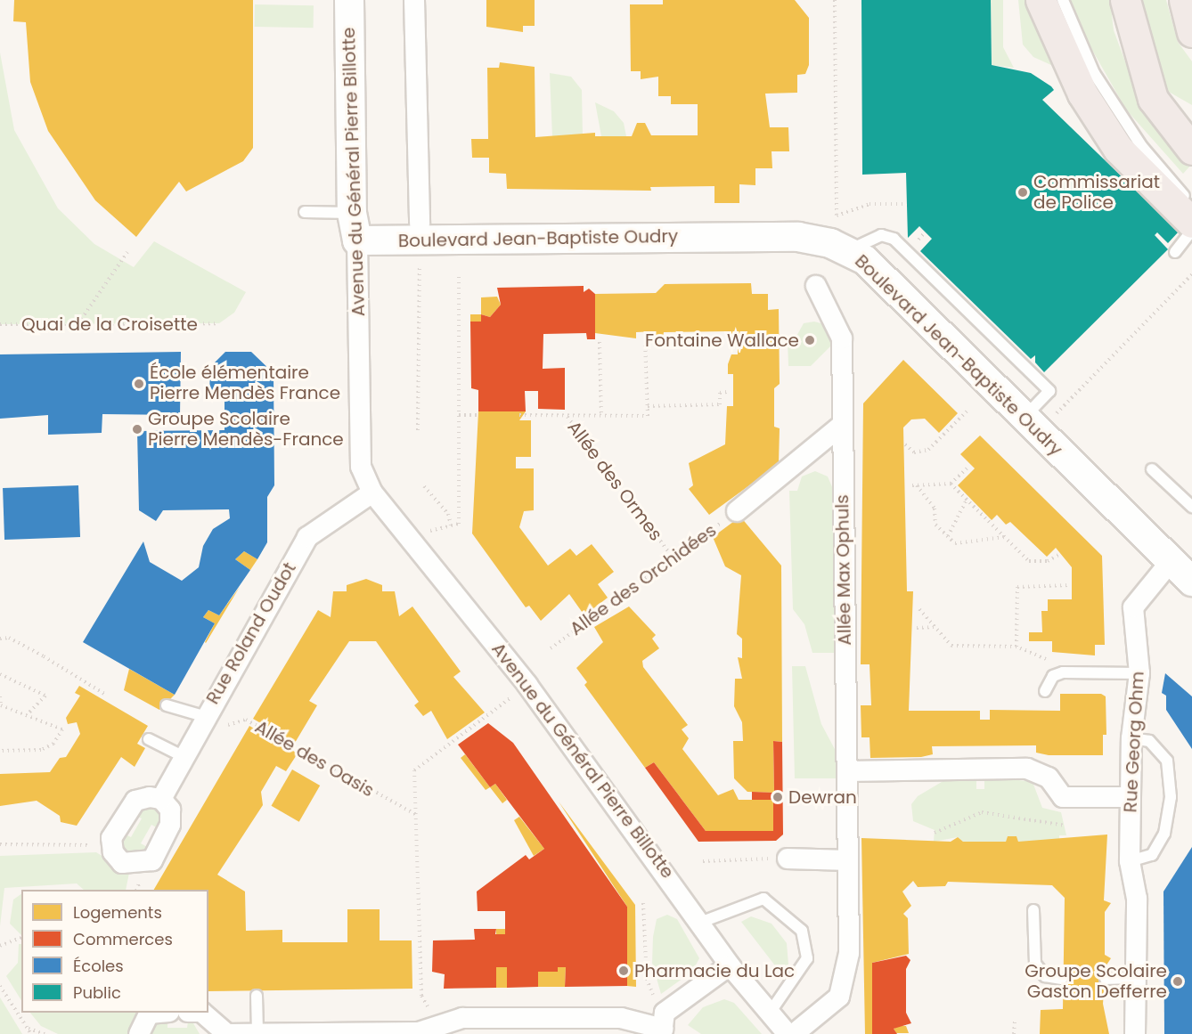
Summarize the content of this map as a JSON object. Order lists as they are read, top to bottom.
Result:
{
  "streets": {
    "street": [
      "Avenue du Général Pierre Billotte",
      "Boulevard Jean-Baptiste Oudry",
      "Allée Max Ophuls",
      "Rue Roland Oudot",
      "Rue Georg Ohm"
    ],
    "path": [
      "Quai de la Croisette",
      "Allée des Ormes",
      "Allée des Orchidées",
      "Allée des Oasis"
    ]
  },
  "crossings": [
    ["Avenue du Général Pierre Billotte", "Boulevard Jean-Baptiste Oudry"],
    ["Avenue du Général Pierre Billotte", "Allée Max Ophuls"],
    ["Avenue du Général Pierre Billotte", "Rue Roland Oudot"],
    ["Boulevard Jean-Baptiste Oudry", "Rue Georg Ohm"],
    ["Allée des Ormes", "Allée des Orchidées"],
    ["Rue Roland Oudot", "Allée des Oasis"]
  ],
  "places": [
    "Commissariat de Police",
    "Fontaine Wallace",
    "École élémentaire Pierre Mendès France",
    "Groupe Scolaire Pierre Mendès-France",
    "Dewran",
    "Pharmacie du Lac",
    "Groupe Scolaire Gaston Defferre"
  ],
  "legend": [
    "Logements",
    "Commerces",
    "Écoles",
    "Public"
  ]
}
